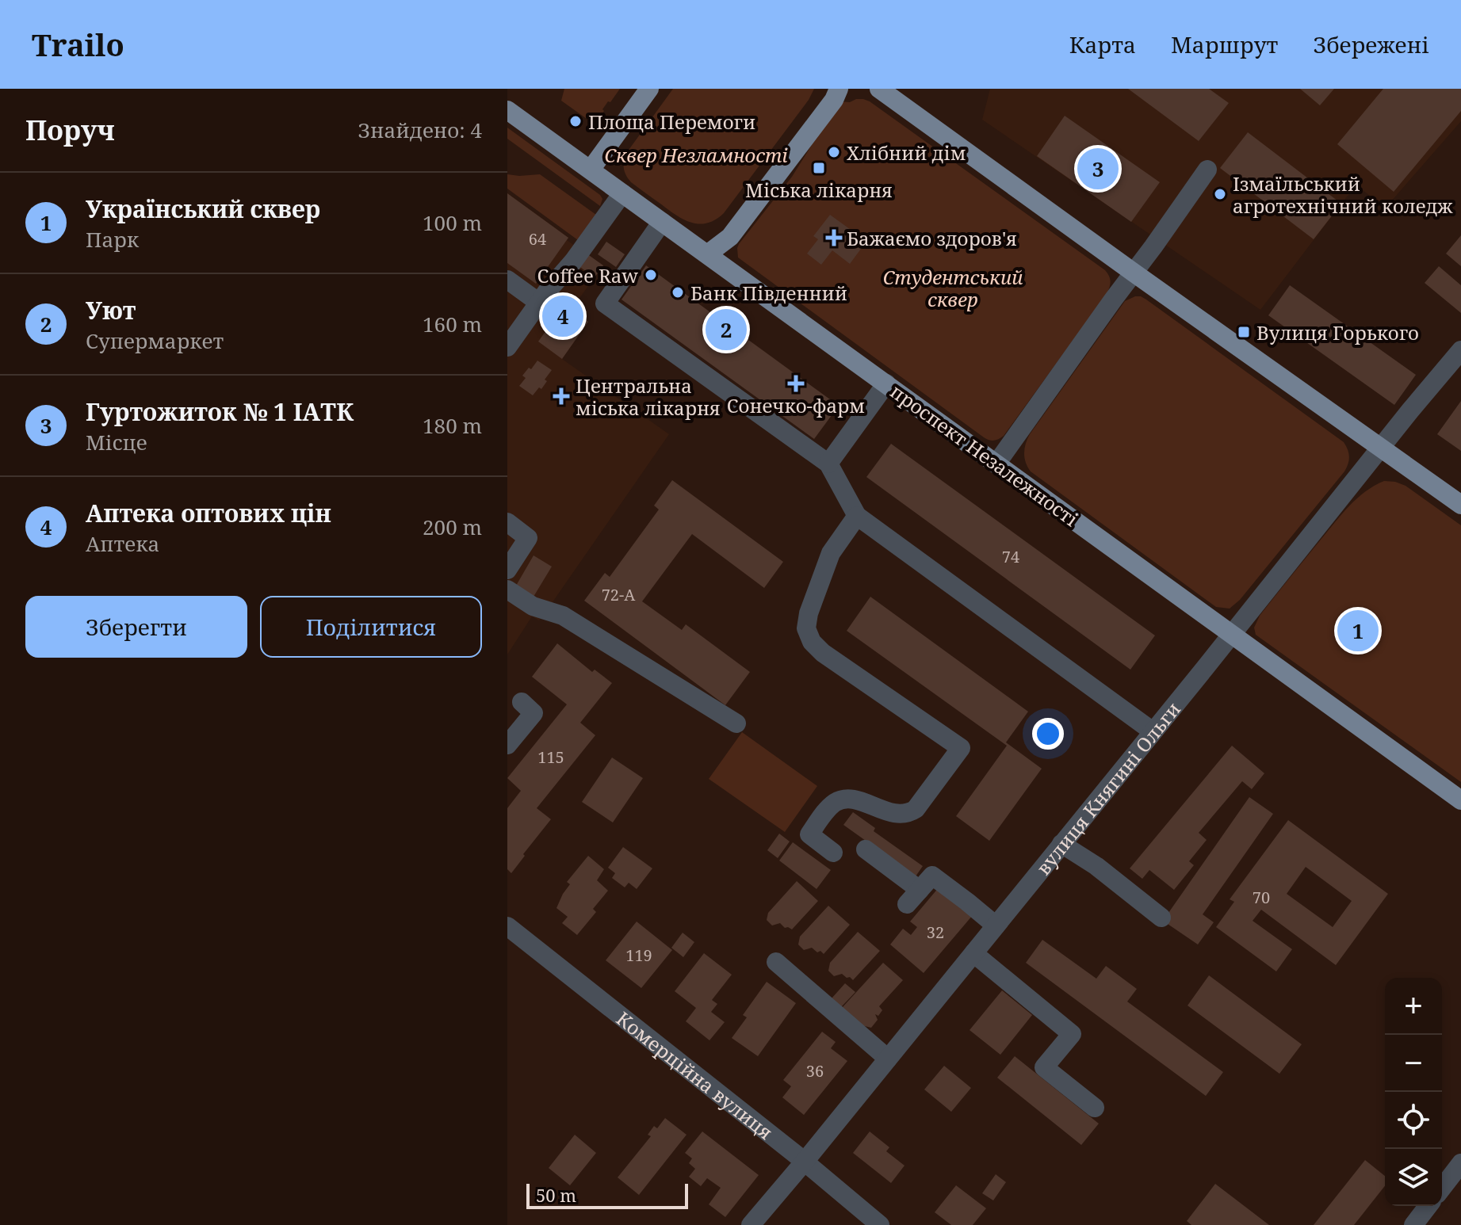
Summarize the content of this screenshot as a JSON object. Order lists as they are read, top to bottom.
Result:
{
  "streets": {
    "main road": ["проспект Незалежності"],
    "street": ["вулиця Княгині Ольги", "Комерційна вулиця"]
  },
  "crossings": [
    ["проспект Незалежності", "вулиця Княгині Ольги"],
    ["вулиця Княгині Ольги", "Комерційна вулиця"]
  ],
  "parks": ["Сквер Незламності", "Студентський сквер"],
  "places": {
    "other": [
      "Площа Перемоги",
      "Хлібний дім",
      "Ізмаїльський агротехнічний коледж",
      "Coffee Raw",
      "Банк Південний"
    ],
    "transit": ["Міська лікарня", "Вулиця Горького"],
    "health": ["Бажаємо здоров'я", "Сонечко-фарм", "Центральна міська лікарня"]
  },
  "house_numbers": [
    "64",
    "74",
    "72-А",
    "115",
    "70",
    "32",
    "119",
    "36"
  ],
  "scale_bar": "50 m",
  "page": {
    "header": "Trailo",
    "nav": ["Карта", "Маршрут", "Збережені"],
    "heading": ["Поруч", "Знайдено: 4"],
    "pins": [
      "3",
      "4",
      "2",
      "1"
    ],
    "list": [
      {
        "mark": "1",
        "name": "Український сквер",
        "note": "Парк",
        "value": "100 m"
      },
      {
        "mark": "2",
        "name": "Уют",
        "note": "Супермаркет",
        "value": "160 m"
      },
      {
        "mark": "3",
        "name": "Гуртожиток № 1 ІАТК",
        "note": "Місце",
        "value": "180 m"
      },
      {
        "mark": "4",
        "name": "Аптека оптових цін",
        "note": "Аптека",
        "value": "200 m"
      }
    ],
    "buttons": ["Зберегти", "Поділитися"],
    "map_buttons": ["+", "−"],
    "scale": "50 m"
  }
}
